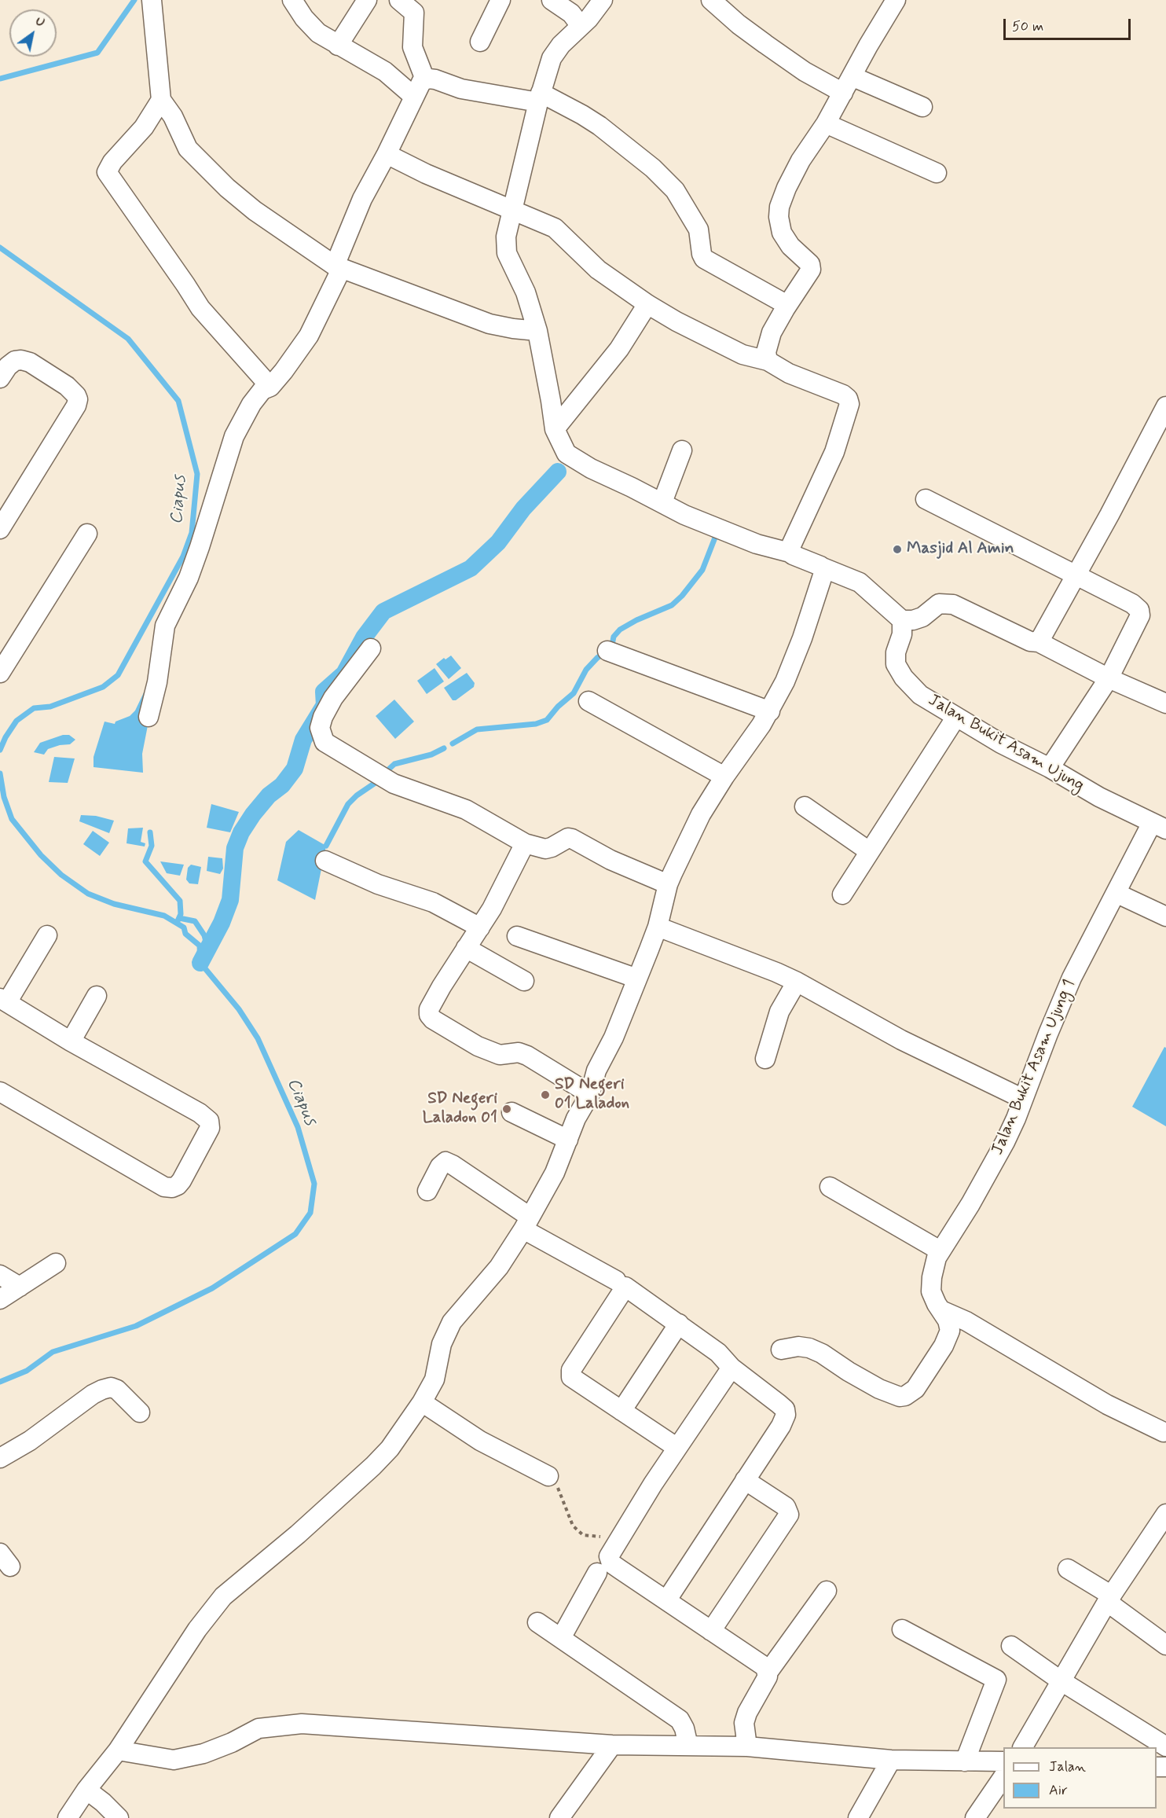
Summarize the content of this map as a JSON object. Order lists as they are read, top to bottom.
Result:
{
  "streets": {
    "street": ["Jalan Bukit Asam Ujung", "Jalan Bukit Asam Ujung 1"]
  },
  "crossings": [
    ["Jalan Bukit Asam Ujung", "Jalan Bukit Asam Ujung 1"]
  ],
  "water": ["Ciapus"],
  "places": ["Masjid Al Amin", "SD Negeri 01 Laladon", "SD Negeri Laladon 01"],
  "legend": ["Jalan", "Air"],
  "scale_bar": "50 m",
  "north": "top right"
}
